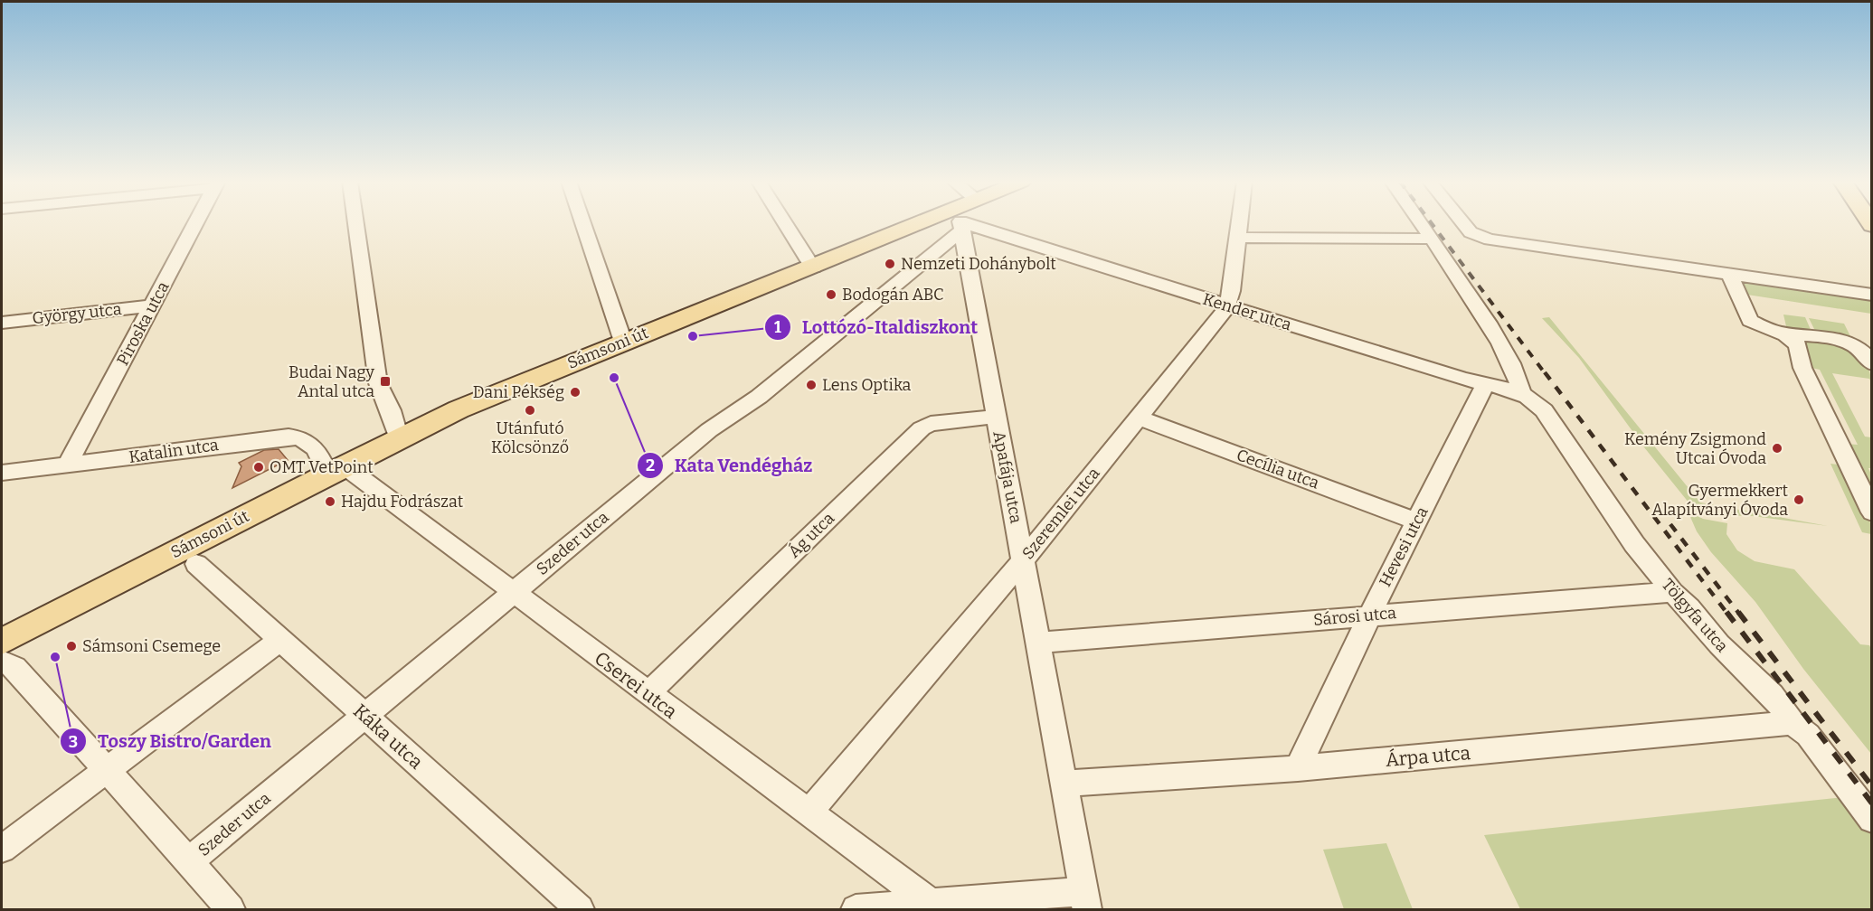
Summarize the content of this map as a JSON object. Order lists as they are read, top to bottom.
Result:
{
  "streets": {
    "main road": ["Sámsoni út"],
    "street": [
      "Kender utca",
      "György utca",
      "Piroska utca",
      "Katalin utca",
      "Cecília utca",
      "Apafája utca",
      "Szeremlei utca",
      "Ág utca",
      "Szeder utca",
      "Hevesi utca",
      "Tölgyfa utca",
      "Sárosi utca",
      "Cserei utca",
      "Káka utca",
      "Árpa utca"
    ]
  },
  "crossings": [
    ["Kender utca", "Szeremlei utca"],
    ["Kender utca", "Hevesi utca"],
    ["Kender utca", "Tölgyfa utca"],
    ["György utca", "Piroska utca"],
    ["Piroska utca", "Katalin utca"],
    ["Sámsoni út", "Katalin utca"],
    ["Sámsoni út", "Cserei utca"],
    ["Katalin utca", "Cserei utca"],
    ["Cecília utca", "Szeremlei utca"],
    ["Cecília utca", "Hevesi utca"],
    ["Apafája utca", "Szeremlei utca"],
    ["Apafája utca", "Ág utca"],
    ["Apafája utca", "Sárosi utca"],
    ["Apafája utca", "Árpa utca"],
    ["Szeremlei utca", "Cserei utca"],
    ["Ág utca", "Cserei utca"],
    ["Szeder utca", "Cserei utca"],
    ["Szeder utca", "Káka utca"],
    ["Hevesi utca", "Sárosi utca"],
    ["Hevesi utca", "Árpa utca"],
    ["Tölgyfa utca", "Sárosi utca"],
    ["Tölgyfa utca", "Árpa utca"]
  ],
  "places": {
    "other": [
      "Nemzeti Dohánybolt",
      "Bodogán ABC",
      "Lottózó-Italdiszkont",
      "Kata Vendégház",
      "Lens Optika",
      "Dani Pékség",
      "Utánfutó Kölcsönző",
      "Kemény Zsigmond Utcai Óvoda",
      "OMT VetPoint",
      "Gyermekkert Alapítványi Óvoda",
      "Hajdu Fodrászat",
      "Sámsoni Csemege",
      "Toszy Bistro/Garden"
    ],
    "transit": ["Budai Nagy Antal utca"]
  }
}
